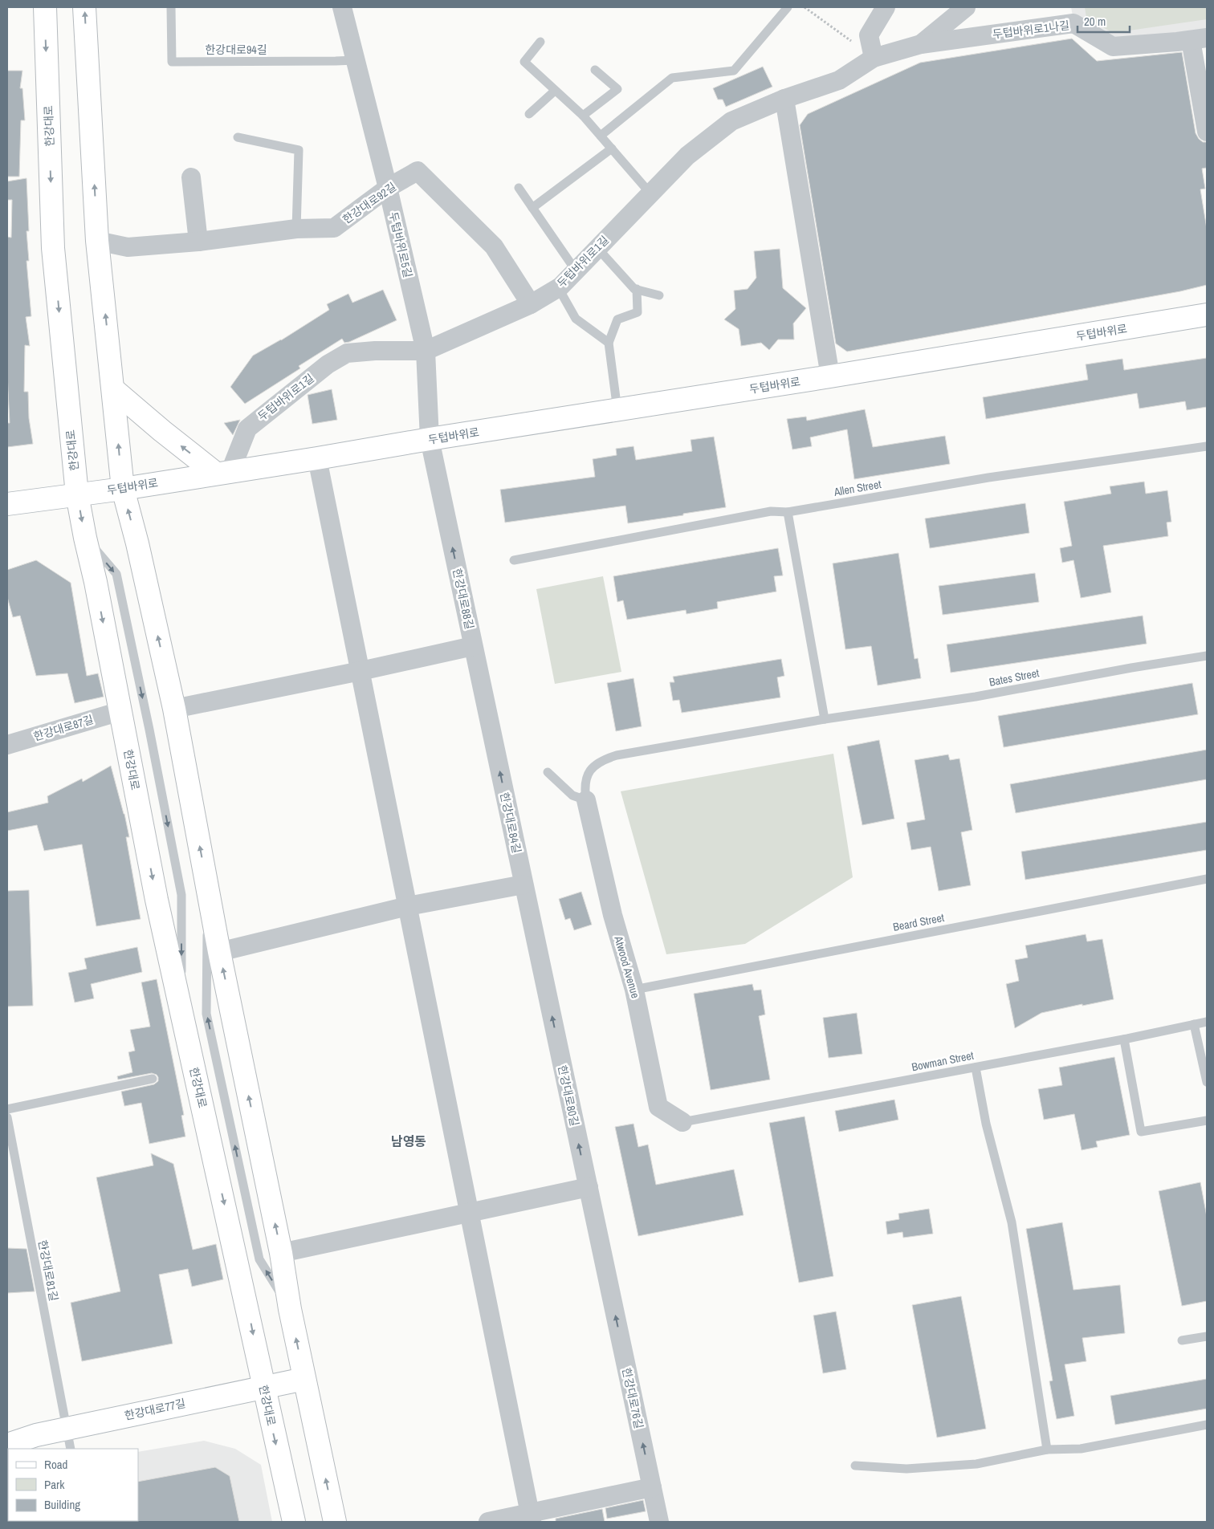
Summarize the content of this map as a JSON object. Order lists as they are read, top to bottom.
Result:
{
  "streets": {
    "main road": ["한강대로", "두텁바위로", "한강대로77길"],
    "street": [
      "두텁바위로1나길",
      "한강대로92길",
      "두텁바위로5길",
      "두텁바위로1길",
      "한강대로88길",
      "한강대로87길",
      "한강대로84길",
      "Atwood Avenue",
      "한강대로80길",
      "한강대로76길"
    ],
    "lane": [
      "한강대로94길",
      "Allen Street",
      "Bates Street",
      "Beard Street",
      "Bowman Street",
      "한강대로81길"
    ]
  },
  "crossings": [
    ["두텁바위로1나길", "두텁바위로1길"],
    ["한강대로94길", "두텁바위로5길"],
    ["한강대로", "두텁바위로"],
    ["한강대로", "한강대로87길"],
    ["한강대로", "한강대로77길"],
    ["한강대로92길", "두텁바위로5길"],
    ["한강대로92길", "두텁바위로1길"],
    ["두텁바위로5길", "두텁바위로1길"],
    ["두텁바위로5길", "두텁바위로"],
    ["두텁바위로5길", "한강대로88길"],
    ["두텁바위로1길", "두텁바위로"],
    ["두텁바위로", "한강대로88길"],
    ["한강대로88길", "한강대로84길"],
    ["Bates Street", "Atwood Avenue"],
    ["한강대로84길", "한강대로80길"],
    ["Beard Street", "Atwood Avenue"],
    ["Atwood Avenue", "Bowman Street"],
    ["한강대로80길", "한강대로76길"],
    ["한강대로81길", "한강대로77길"]
  ],
  "districts": ["남영동"],
  "legend": ["Road", "Park", "Building"],
  "scale_bar": "20 m"
}
